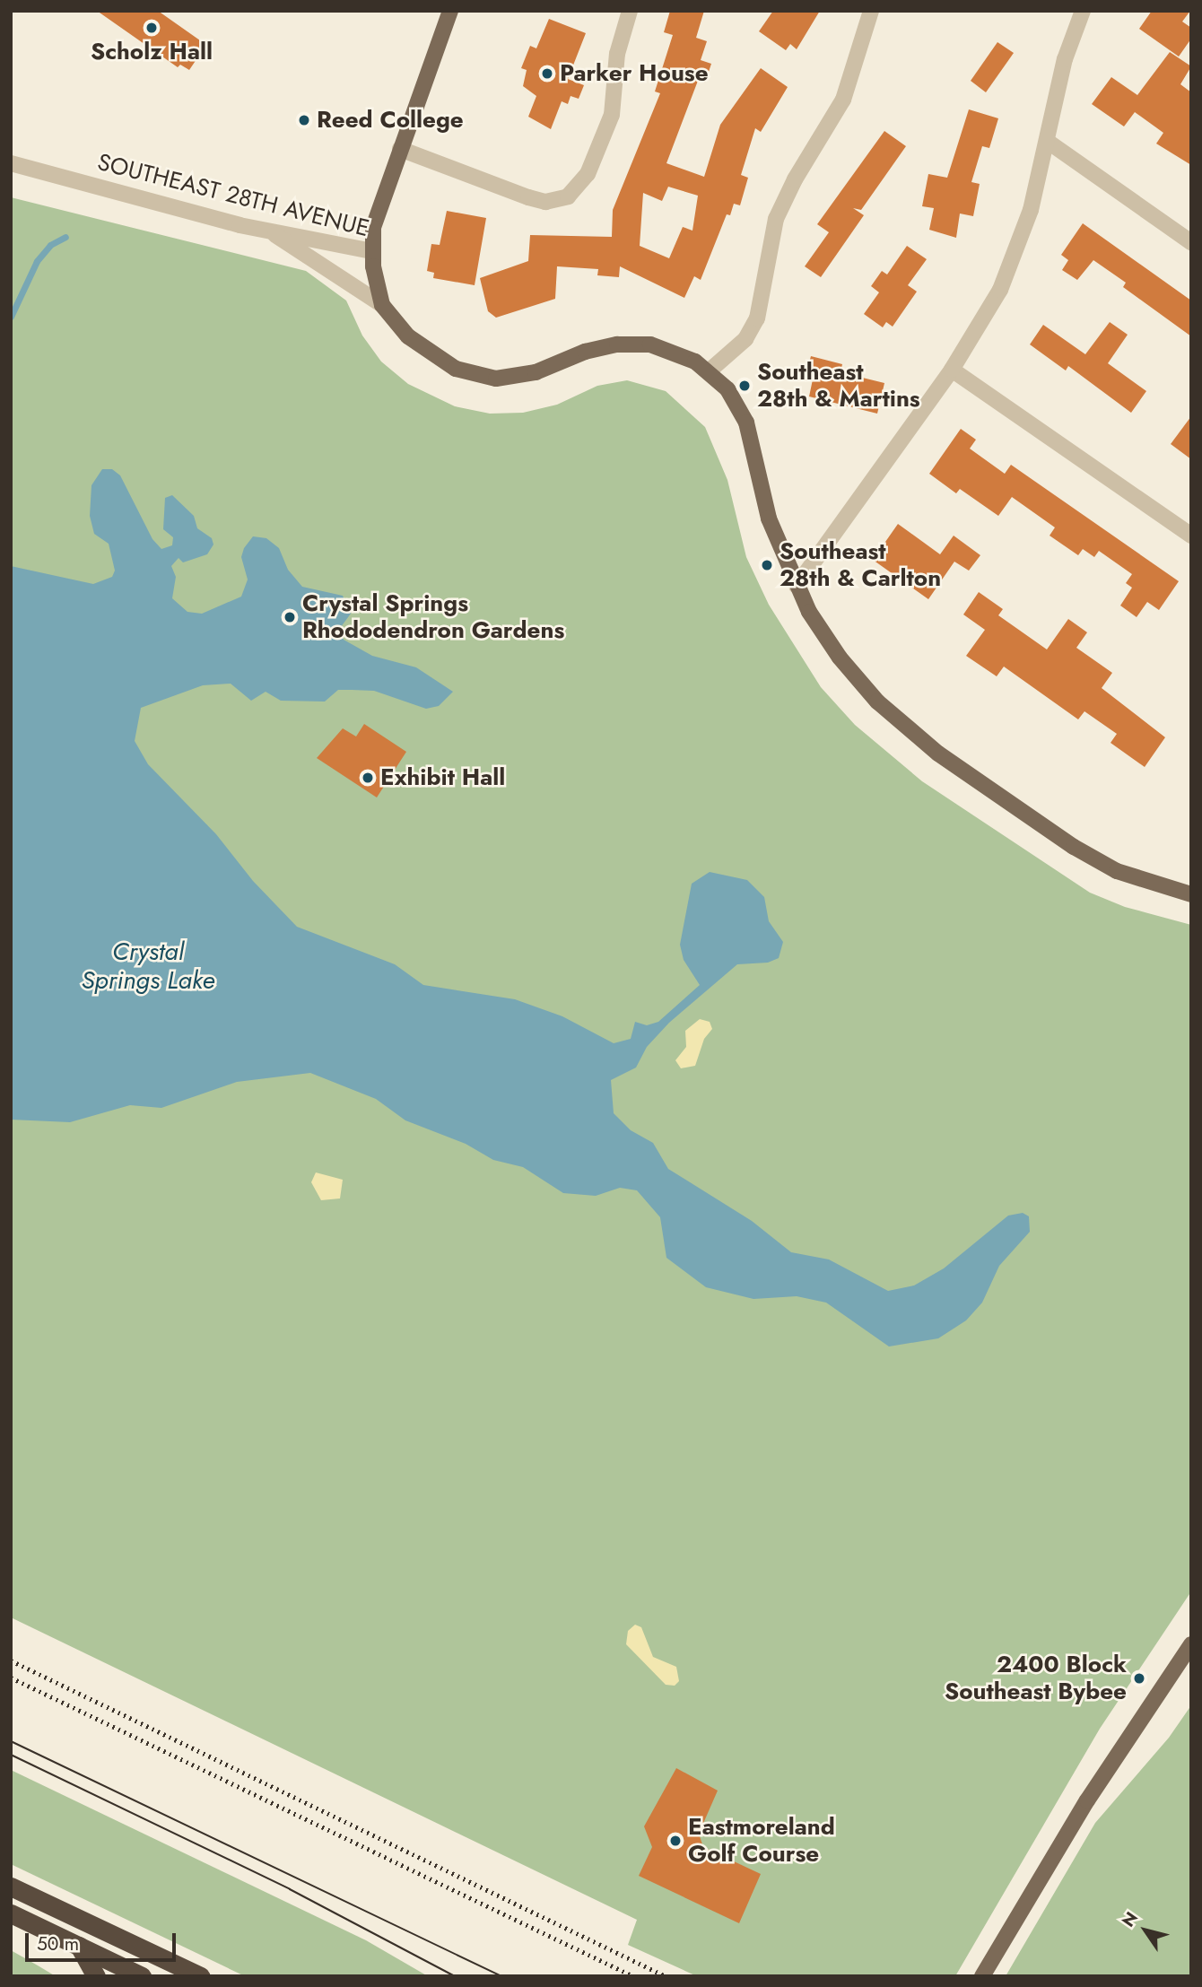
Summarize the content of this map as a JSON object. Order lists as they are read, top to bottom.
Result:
{
  "streets": {
    "main road": ["SOUTHEAST 28TH AVENUE"]
  },
  "water": ["Crystal Springs Lake"],
  "places": [
    "Scholz Hall",
    "Parker House",
    "Reed College",
    "Southeast 28th & Martins",
    "Southeast 28th & Carlton",
    "Crystal Springs Rhododendron Gardens",
    "Exhibit Hall",
    "2400 Block Southeast Bybee",
    "Eastmoreland Golf Course"
  ],
  "scale_bar": "50 m",
  "north": "top left"
}
